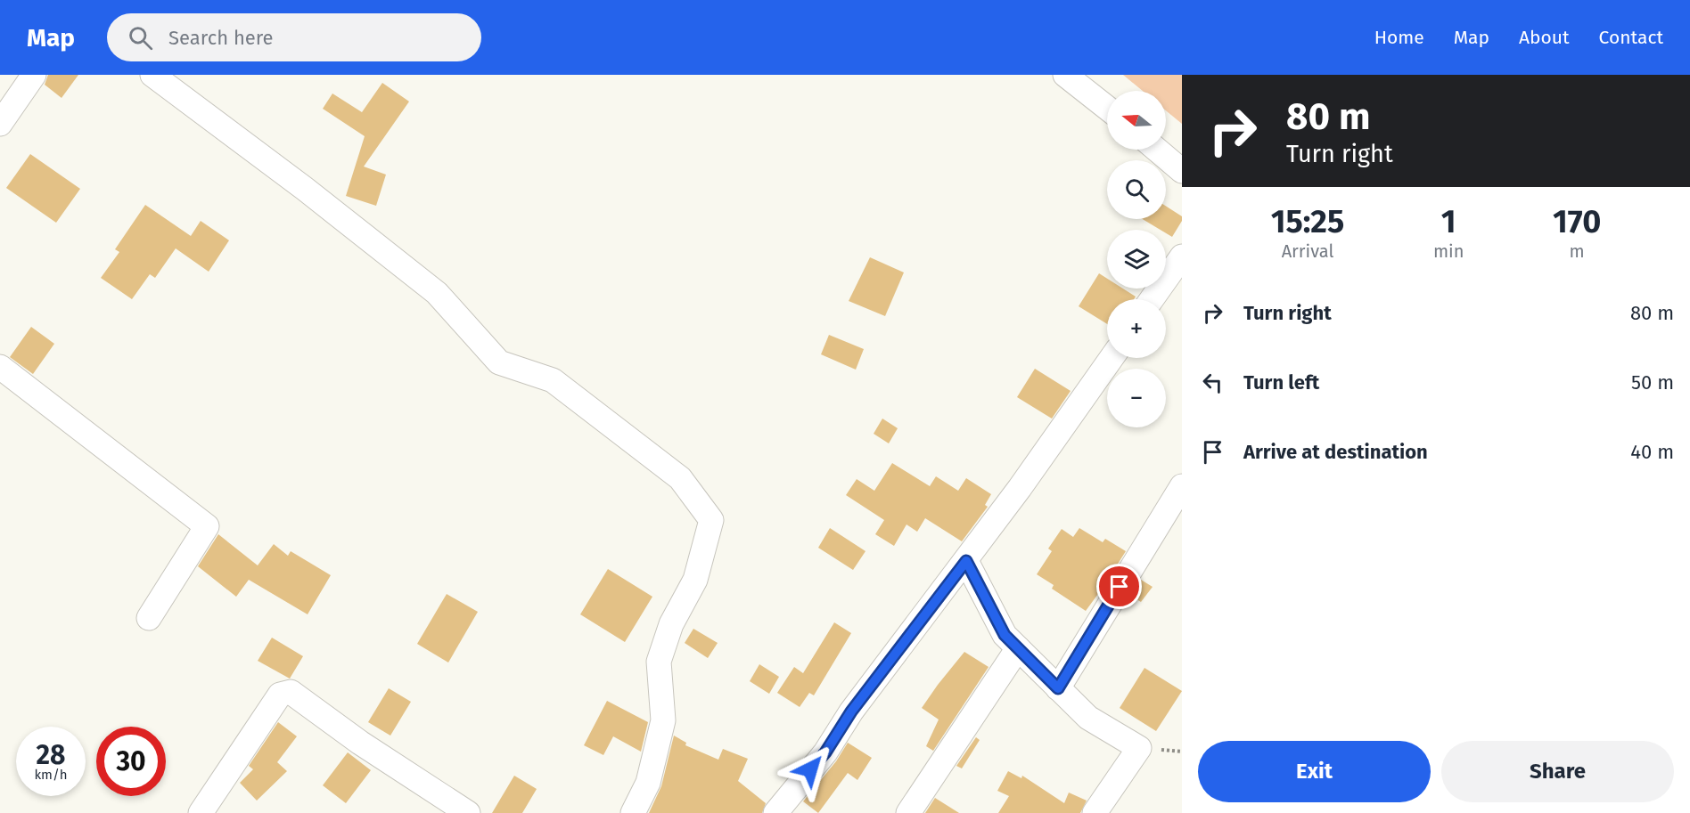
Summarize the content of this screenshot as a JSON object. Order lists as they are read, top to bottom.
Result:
{
  "north": "left",
  "page": {
    "header": "Map",
    "search": "Search here",
    "nav": [
      "Home",
      "Map",
      "About",
      "Contact"
    ],
    "turn": ["80 m", "Turn right"],
    "map_buttons": ["+", "−"],
    "eta": [
      "15:25",
      "Arrival",
      "1",
      "min",
      "170",
      "m"
    ],
    "list": [
      {
        "name": "Turn right",
        "value": "80 m"
      },
      {
        "name": "Turn left",
        "value": "50 m"
      },
      {
        "name": "Arrive at destination",
        "value": "40 m"
      }
    ],
    "speed": "28 km/h",
    "limit": "30",
    "buttons": ["Exit", "Share"]
  }
}
